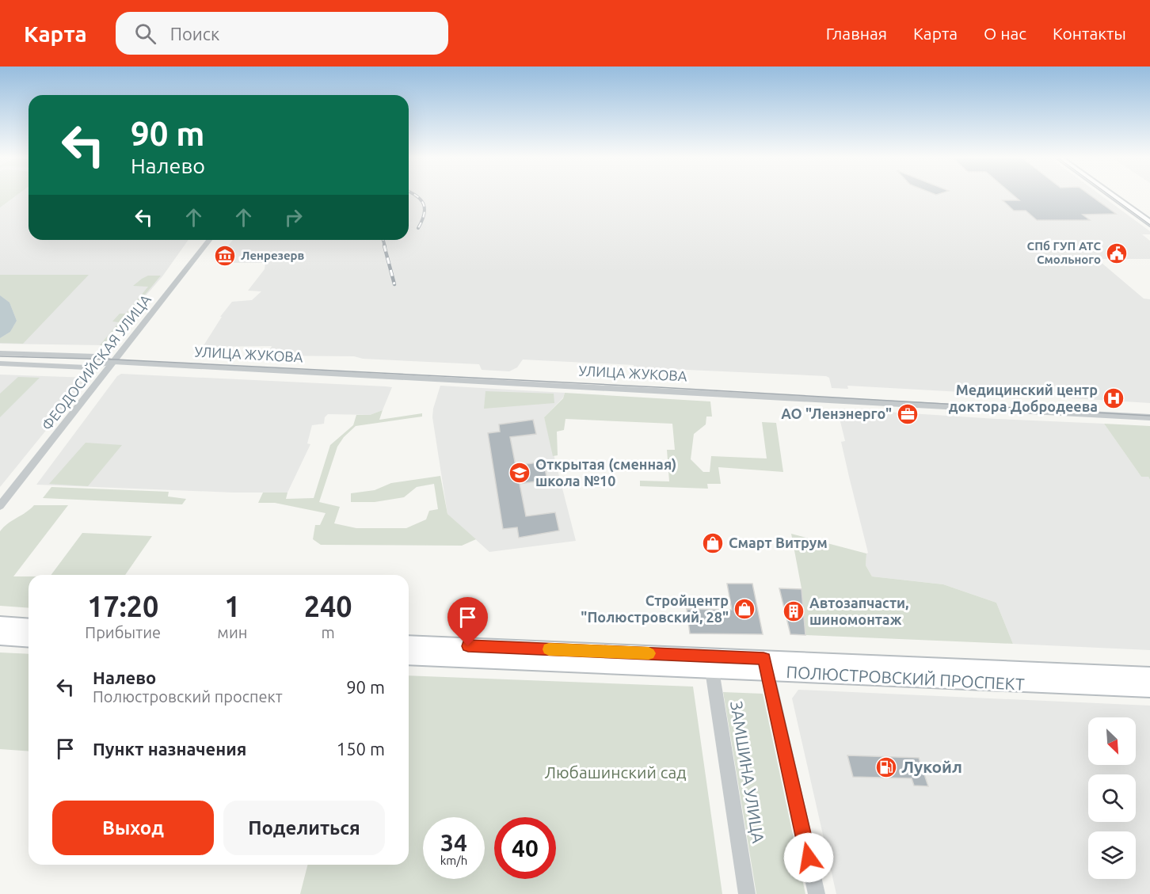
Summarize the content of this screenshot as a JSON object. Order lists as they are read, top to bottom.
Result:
{
  "streets": {
    "main road": ["ПОЛЮСТРОВСКИЙ ПРОСПЕКТ"],
    "street": ["УЛИЦА ЖУКОВА", "ФЕОДОСИЙСКАЯ УЛИЦА", "ЗАМШИНА УЛИЦА"]
  },
  "crossings": [
    ["УЛИЦА ЖУКОВА", "ФЕОДОСИЙСКАЯ УЛИЦА"],
    ["ПОЛЮСТРОВСКИЙ ПРОСПЕКТ", "ЗАМШИНА УЛИЦА"]
  ],
  "parks": ["Любашинский сад"],
  "places": {
    "public building": ["СПб ГУП АТС Смольного"],
    "museum": ["Ленрезерв"],
    "hospital": ["Медицинский центр доктора Добродеева"],
    "office": ["АО \"Ленэнерго\""],
    "school or university": ["Открытая (сменная) школа №10"],
    "shop": ["Смарт Витрум", "Стройцентр \"Полюстровский, 28\""],
    "building": ["Автозапчасти, шиномонтаж"],
    "fuel station": ["Лукойл"]
  },
  "north": "bottom right",
  "page": {
    "header": "Карта",
    "search": "Поиск",
    "nav": [
      "Главная",
      "Карта",
      "О нас",
      "Контакты"
    ],
    "turn": ["90 m", "Налево"],
    "eta": [
      "17:20",
      "Прибытие",
      "1",
      "мин",
      "240",
      "m"
    ],
    "list": [
      {
        "name": "Налево",
        "note": "Полюстровский проспект",
        "value": "90 m"
      },
      {
        "name": "Пункт назначения",
        "value": "150 m"
      }
    ],
    "buttons": ["Выход", "Поделиться"],
    "speed": "34 km/h",
    "limit": "40"
  }
}
